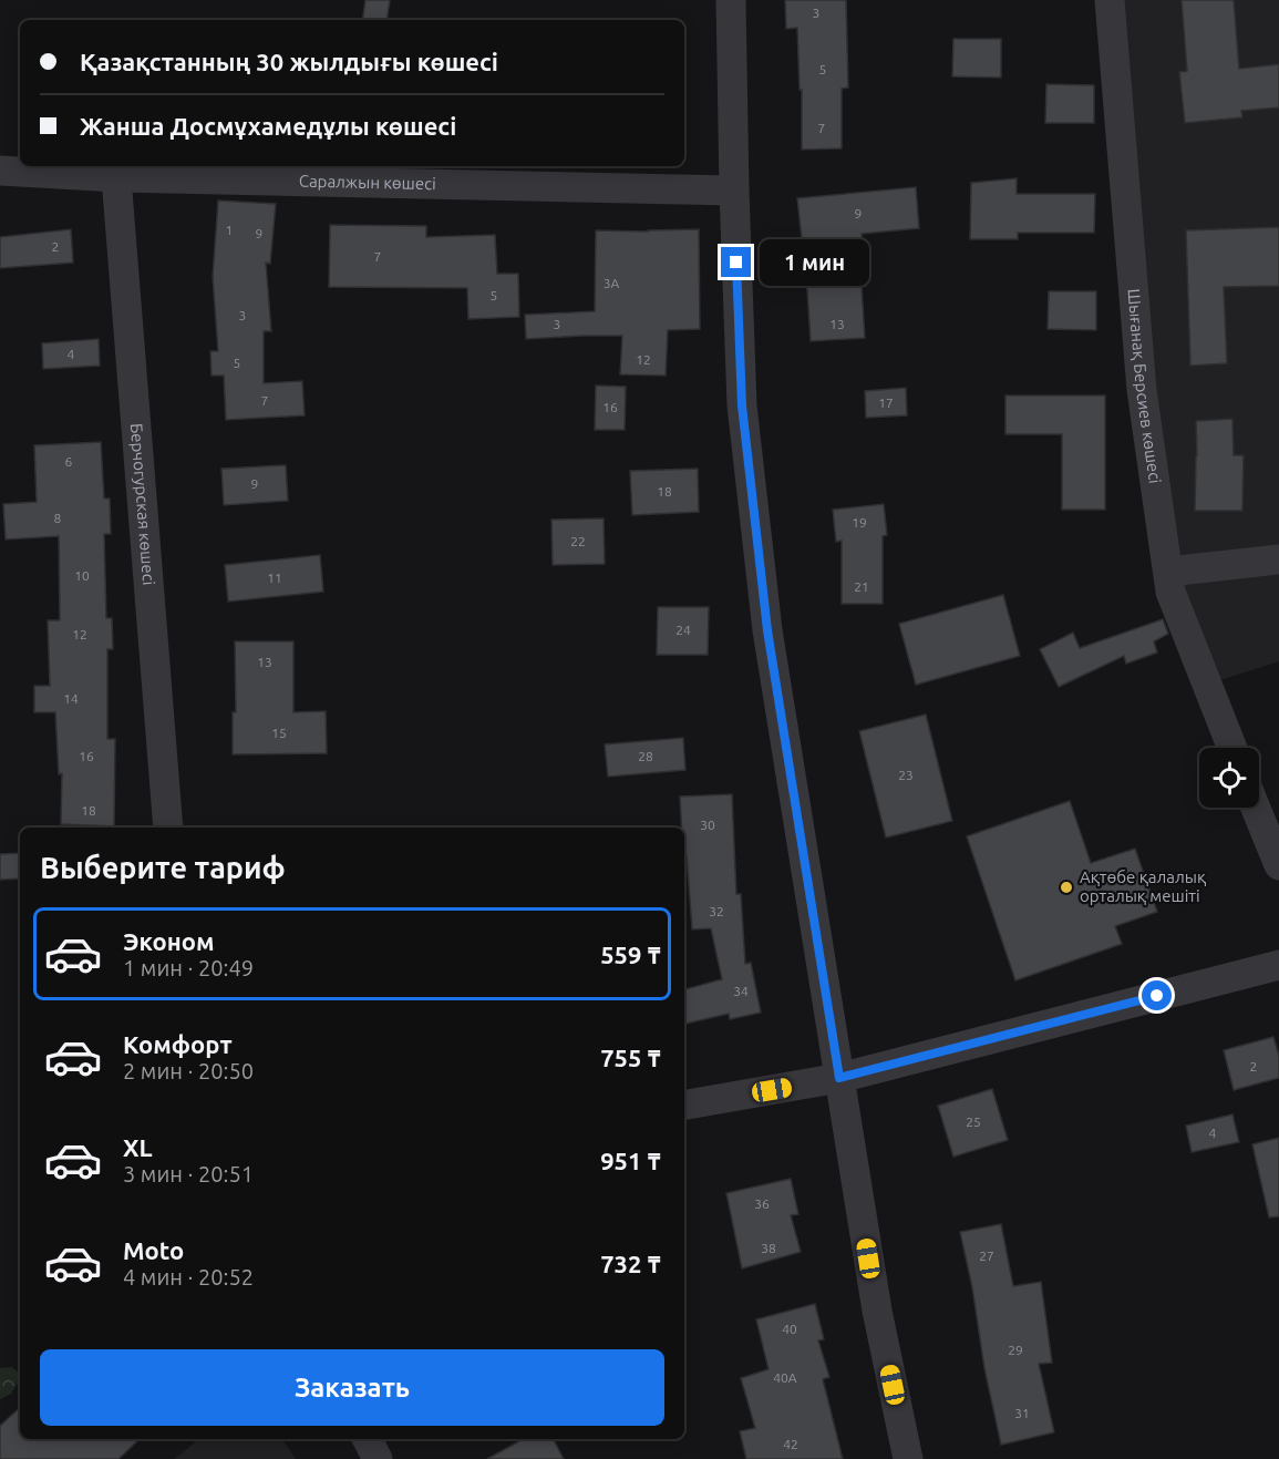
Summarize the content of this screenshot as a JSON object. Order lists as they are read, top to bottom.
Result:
{
  "streets": {
    "street": ["Саралжын көшесі", "Шығанақ Берсиев көшесі", "Берчогурская көшесі"]
  },
  "crossings": [
    ["Саралжын көшесі", "Берчогурская көшесі"]
  ],
  "places": ["Ақтөбе қалалық орталық мешіті"],
  "house_numbers": [
    "3",
    "5",
    "7",
    "9",
    "1",
    "9",
    "2",
    "7",
    "3А",
    "5",
    "3",
    "3",
    "13",
    "4",
    "12",
    "5",
    "7",
    "17",
    "16",
    "6",
    "9",
    "18",
    "8",
    "19",
    "22",
    "10",
    "11",
    "21",
    "24",
    "12",
    "13",
    "14",
    "15",
    "16",
    "28",
    "23",
    "18",
    "30",
    "32",
    "34",
    "2",
    "25",
    "4",
    "36",
    "38",
    "27",
    "40",
    "29",
    "40А",
    "31",
    "42"
  ],
  "page": {
    "banner": ["Қазақстанның 30 жылдығы көшесі", "Жанша Досмұхамедұлы көшесі"],
    "bubble": "1 мин",
    "heading": "Выберите тариф",
    "list": [
      {
        "name": "Эконом",
        "note": "1 мин · 20:49",
        "value": "559 ₸"
      },
      {
        "name": "Комфорт",
        "note": "2 мин · 20:50",
        "value": "755 ₸"
      },
      {
        "name": "XL",
        "note": "3 мин · 20:51",
        "value": "951 ₸"
      },
      {
        "name": "Moto",
        "note": "4 мин · 20:52",
        "value": "732 ₸"
      }
    ],
    "buttons": "Заказать"
  }
}
